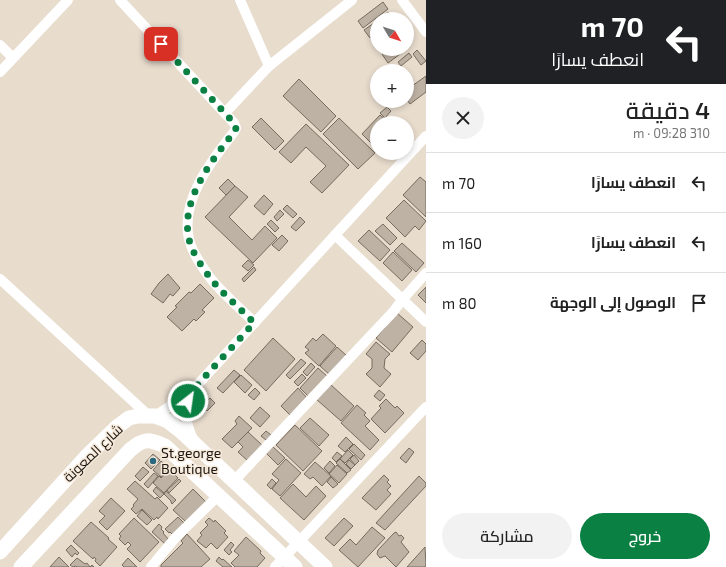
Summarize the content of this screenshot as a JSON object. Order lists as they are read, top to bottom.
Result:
{
  "streets": {
    "highway": ["شارع المعونة"]
  },
  "places": ["St.george Boutique"],
  "north": "bottom right",
  "page": {
    "turn": ["70 m", "انعطف يسارًا"],
    "map_buttons": ["+", "−"],
    "heading": ["4 دقيقة", "310 m · 09:28"],
    "list": [
      {
        "name": "انعطف يسارًا",
        "value": "70 m"
      },
      {
        "name": "انعطف يسارًا",
        "value": "160 m"
      },
      {
        "name": "الوصول إلى الوجهة",
        "value": "80 m"
      }
    ],
    "buttons": ["خروج", "مشاركة"]
  }
}
